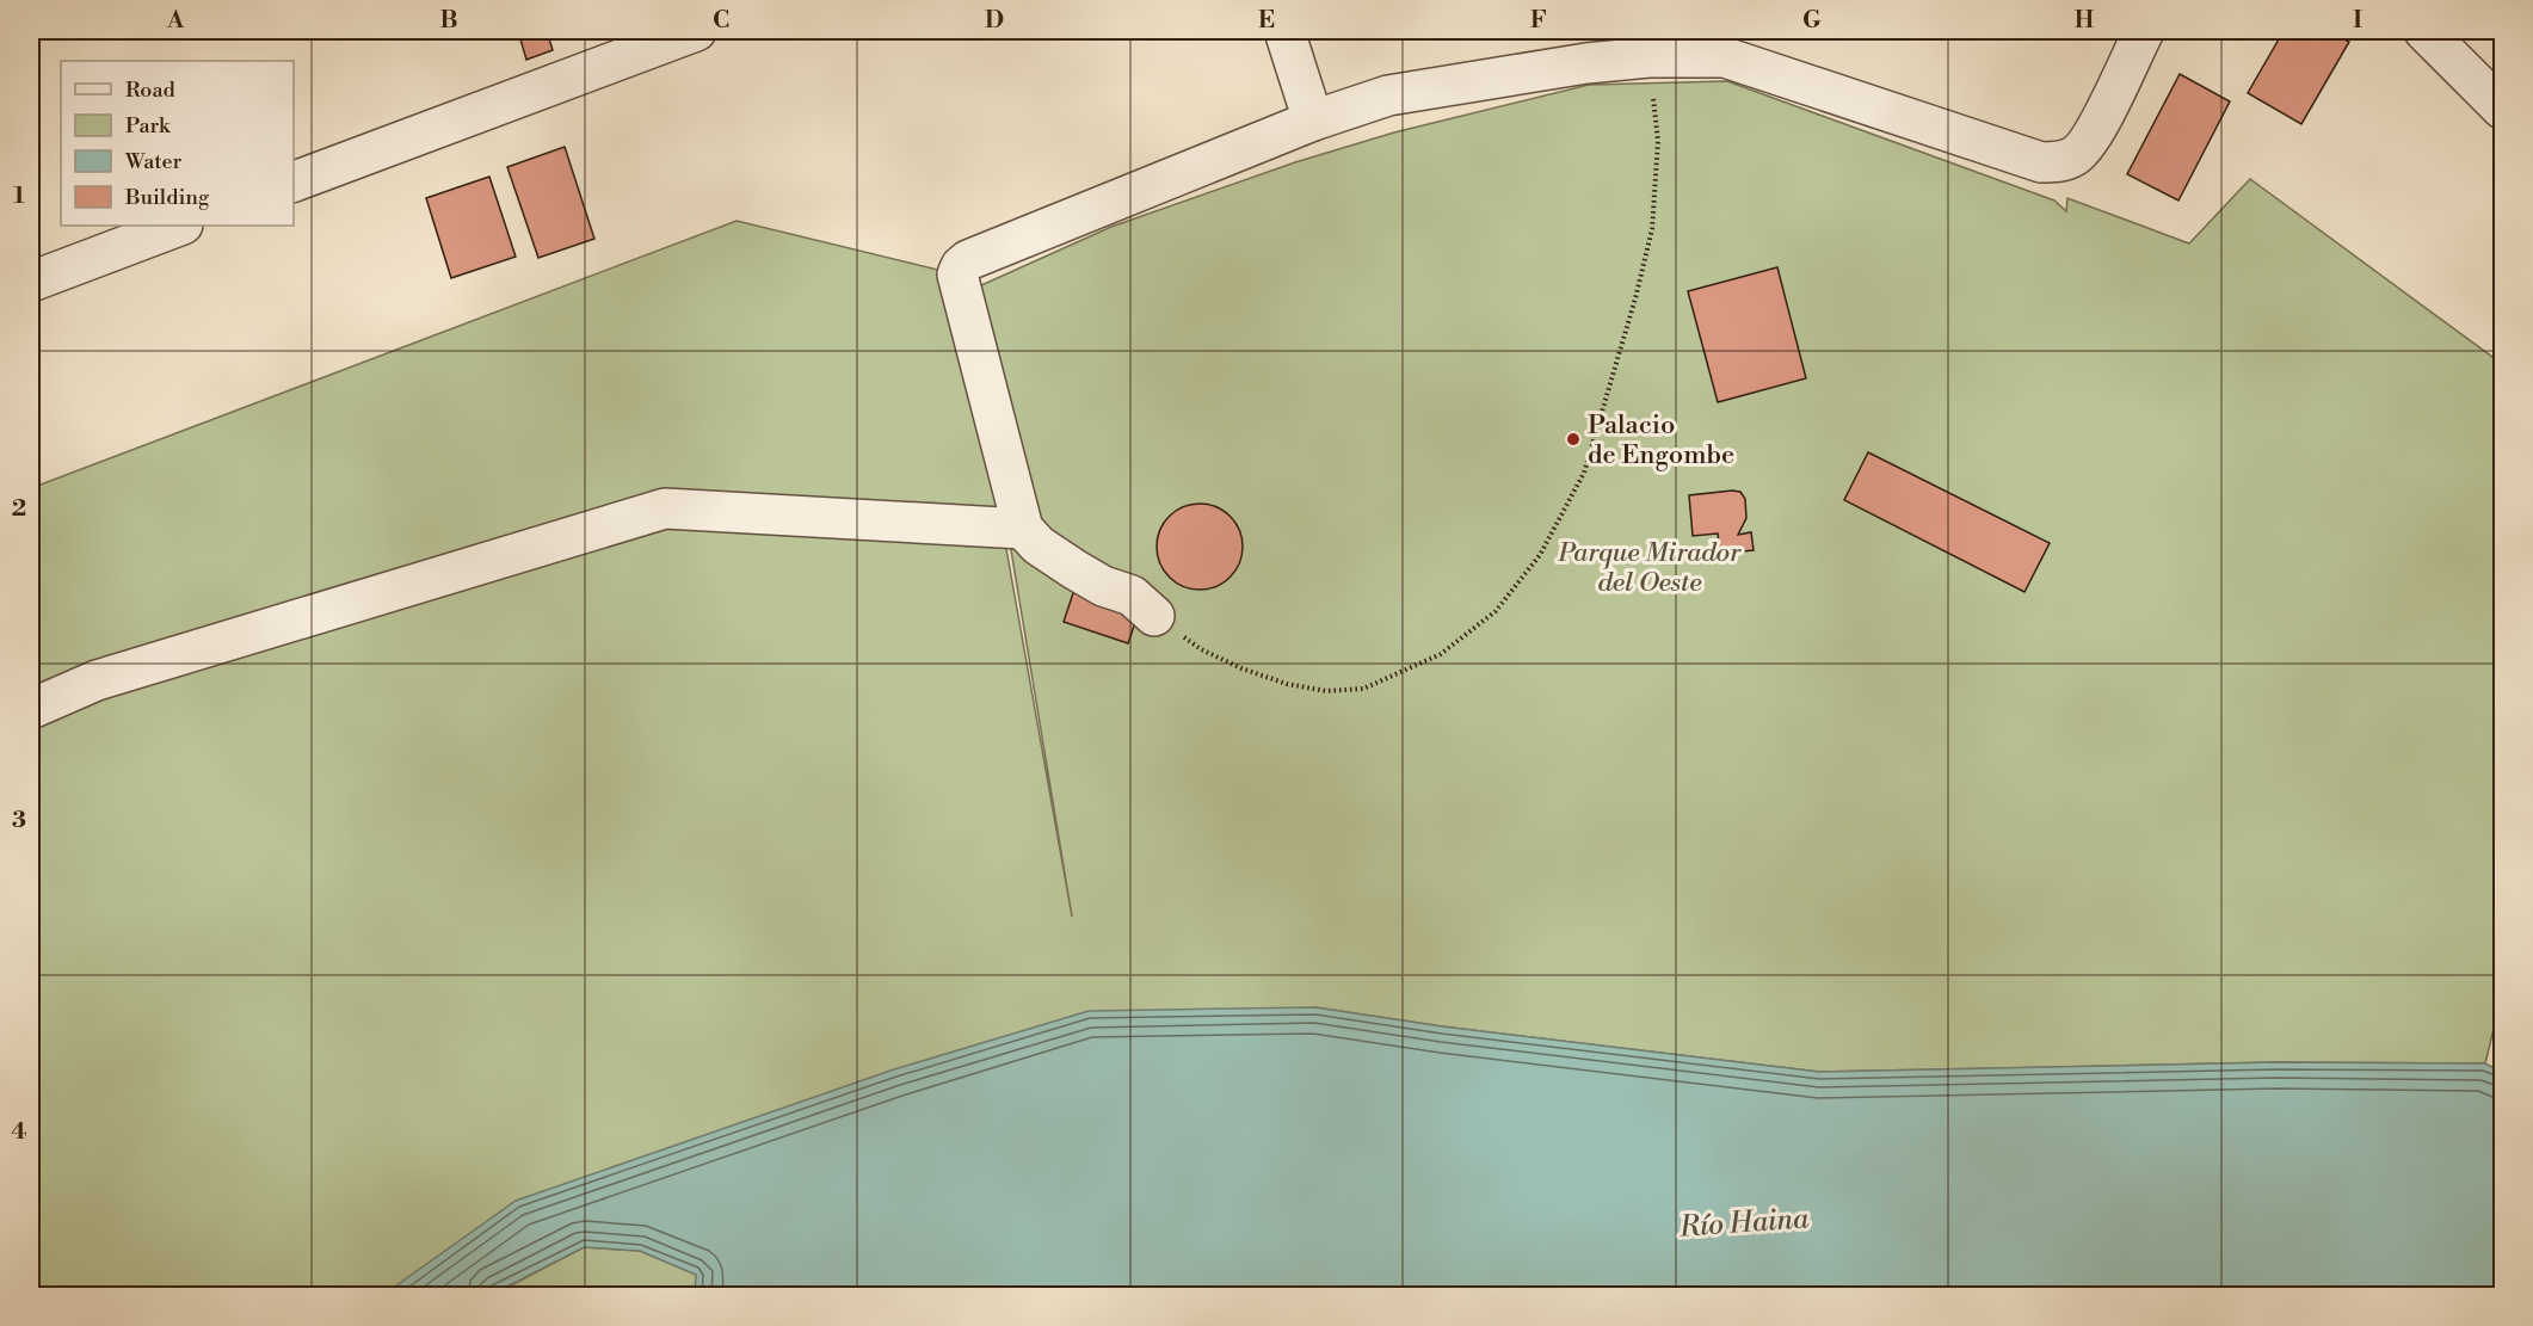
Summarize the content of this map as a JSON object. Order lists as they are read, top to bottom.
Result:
{
  "water": ["Río Haina"],
  "parks": ["Parque Mirador del Oeste"],
  "places": ["Palacio de Engombe"],
  "legend": [
    "Road",
    "Park",
    "Water",
    "Building"
  ],
  "grid": {
    "columns": [
      "A",
      "B",
      "C",
      "D",
      "E",
      "F",
      "G",
      "H",
      "I"
    ],
    "rows": [
      "1",
      "2",
      "3",
      "4"
    ]
  }
}
